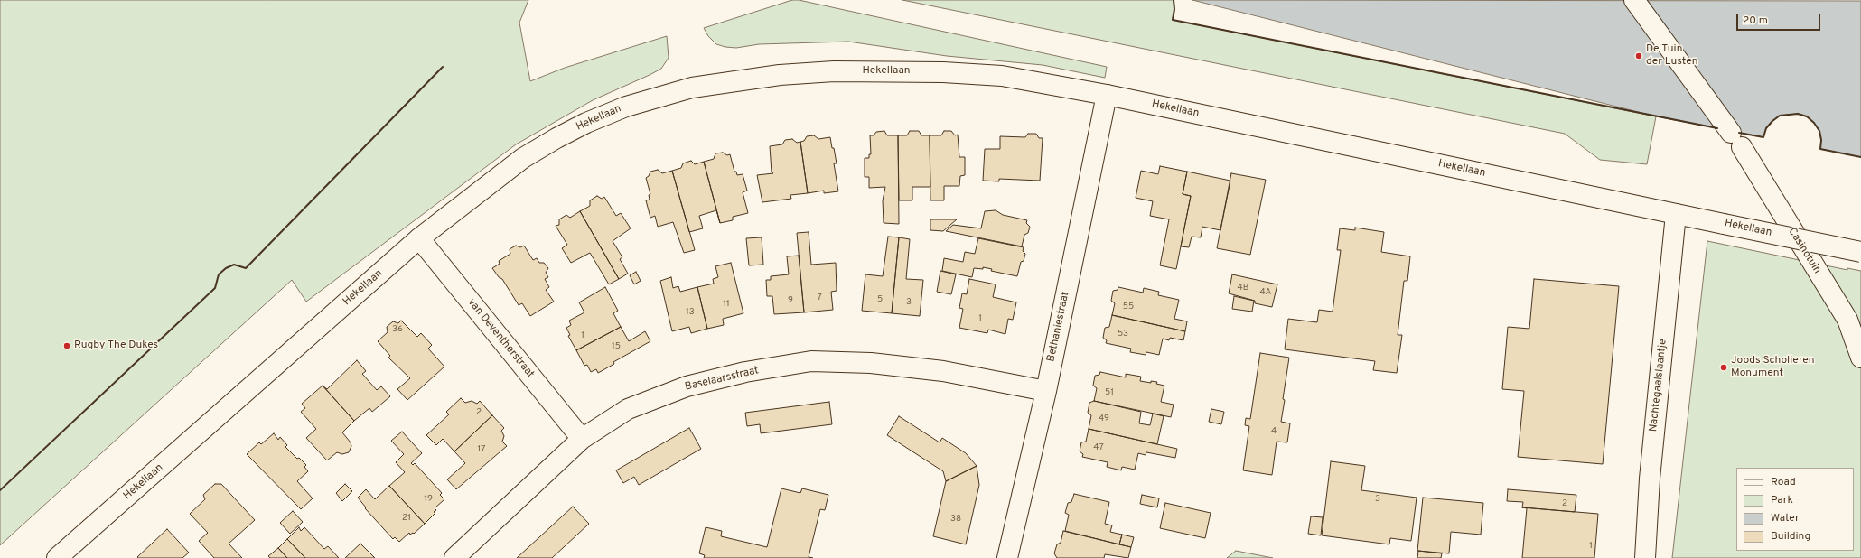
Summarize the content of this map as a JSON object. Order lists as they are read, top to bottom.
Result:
{
  "streets": {
    "street": [
      "Hekellaan",
      "Casinotuin",
      "Bethaniestraat",
      "van Deventherstraat",
      "Baselaarsstraat",
      "Nachtegaalslaantje"
    ]
  },
  "crossings": [
    ["Hekellaan", "Bethaniestraat"],
    ["Hekellaan", "van Deventherstraat"],
    ["Hekellaan", "Nachtegaalslaantje"],
    ["Bethaniestraat", "Baselaarsstraat"],
    ["van Deventherstraat", "Baselaarsstraat"]
  ],
  "places": ["De Tuin der Lusten", "Rugby The Dukes", "Joods Scholieren Monument"],
  "house_numbers": [
    "4B",
    "4A",
    "7",
    "5",
    "9",
    "3",
    "11",
    "55",
    "13",
    "1",
    "36",
    "53",
    "1",
    "15",
    "51",
    "2",
    "49",
    "4",
    "47",
    "17",
    "19",
    "3",
    "2",
    "21",
    "38",
    "1"
  ],
  "legend": [
    "Road",
    "Park",
    "Water",
    "Building"
  ],
  "scale_bar": "20 m"
}
